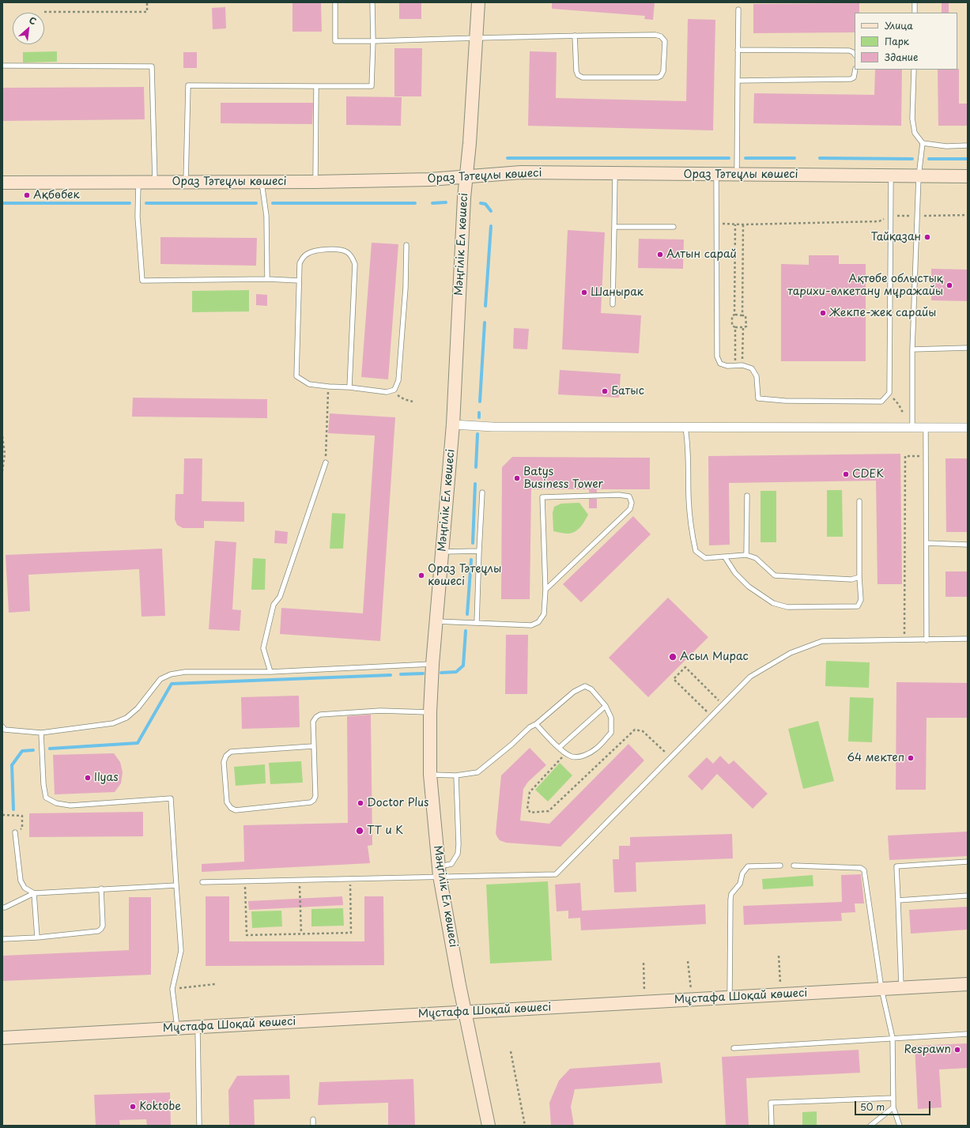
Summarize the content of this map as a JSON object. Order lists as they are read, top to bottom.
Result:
{
  "streets": {
    "street": ["Ораз Тәтеұлы көшесі", "Мәңгілік Ел көшесі", "Мұстафа Шоқай көшесі"]
  },
  "crossings": [
    ["Ораз Тәтеұлы көшесі", "Мәңгілік Ел көшесі"],
    ["Мәңгілік Ел көшесі", "Мұстафа Шоқай көшесі"]
  ],
  "places": [
    "Ақбөбек",
    "Тайқазан",
    "Алтын сарай",
    "Ақтөбе облыстық тарихи-өлкетану мұражайы",
    "Шанырак",
    "Жекпе-жек сарайы",
    "Батыс",
    "CDEK",
    "Batys Business Tower",
    "Ораз Тәтеұлы көшесі",
    "Асыл Мирас",
    "64 мектеп",
    "Ilyas",
    "Doctor Plus",
    "ТТ и К",
    "Respawn",
    "Koktobe"
  ],
  "legend": ["Улица", "Парк", "Здание"],
  "scale_bar": "50 m",
  "north": "top right"
}
